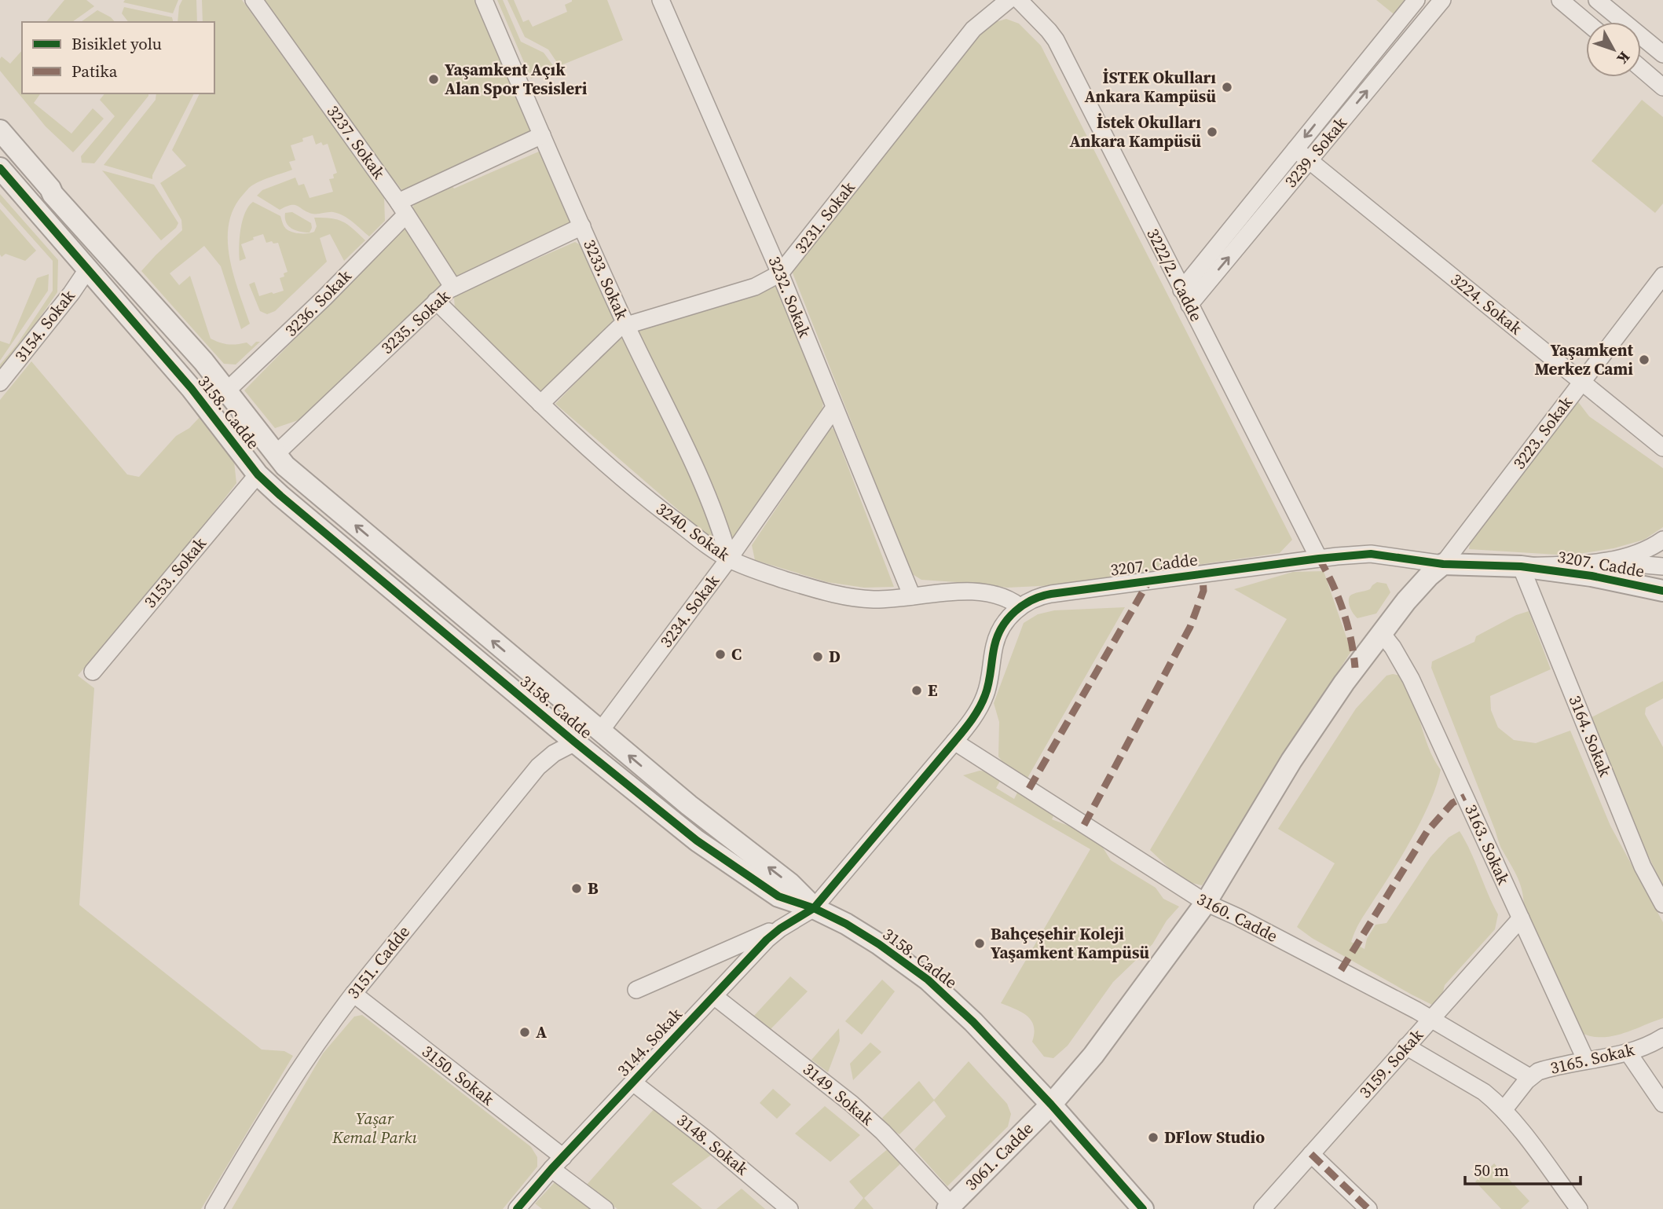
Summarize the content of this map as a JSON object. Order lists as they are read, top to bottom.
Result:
{
  "streets": {
    "street": [
      "3237. Sokak",
      "3239. Sokak",
      "3231. Sokak",
      "3222/2. Cadde",
      "3233. Sokak",
      "3232. Sokak",
      "3236. Sokak",
      "3224. Sokak",
      "3235. Sokak",
      "3154. Sokak",
      "3158. Cadde",
      "3223. Sokak",
      "3240. Sokak",
      "3207. Cadde",
      "3153. Sokak",
      "3234. Sokak",
      "3164. Sokak",
      "3163. Sokak",
      "3160. Cadde",
      "3151. Cadde",
      "3144. Sokak",
      "3165. Sokak",
      "3159. Sokak",
      "3150. Sokak",
      "3149. Sokak",
      "3148. Sokak",
      "3061. Cadde"
    ]
  },
  "crossings": [
    ["3237. Sokak", "3236. Sokak"],
    ["3237. Sokak", "3235. Sokak"],
    ["3239. Sokak", "3222/2. Cadde"],
    ["3239. Sokak", "3224. Sokak"],
    ["3231. Sokak", "3233. Sokak"],
    ["3231. Sokak", "3232. Sokak"],
    ["3231. Sokak", "3240. Sokak"],
    ["3222/2. Cadde", "3207. Cadde"],
    ["3233. Sokak", "3236. Sokak"],
    ["3233. Sokak", "3235. Sokak"],
    ["3233. Sokak", "3240. Sokak"],
    ["3233. Sokak", "3234. Sokak"],
    ["3232. Sokak", "3240. Sokak"],
    ["3232. Sokak", "3234. Sokak"],
    ["3236. Sokak", "3158. Cadde"],
    ["3224. Sokak", "3223. Sokak"],
    ["3235. Sokak", "3158. Cadde"],
    ["3235. Sokak", "3240. Sokak"],
    ["3154. Sokak", "3158. Cadde"],
    ["3158. Cadde", "3207. Cadde"],
    ["3158. Cadde", "3153. Sokak"],
    ["3158. Cadde", "3234. Sokak"],
    ["3158. Cadde", "3151. Cadde"],
    ["3158. Cadde", "3144. Sokak"],
    ["3158. Cadde", "3061. Cadde"],
    ["3223. Sokak", "3207. Cadde"],
    ["3223. Sokak", "3061. Cadde"],
    ["3240. Sokak", "3207. Cadde"],
    ["3240. Sokak", "3234. Sokak"],
    ["3207. Cadde", "3164. Sokak"],
    ["3207. Cadde", "3160. Cadde"],
    ["3207. Cadde", "3144. Sokak"],
    ["3207. Cadde", "3061. Cadde"],
    ["3163. Sokak", "3165. Sokak"],
    ["3163. Sokak", "3159. Sokak"],
    ["3163. Sokak", "3061. Cadde"],
    ["3160. Cadde", "3165. Sokak"],
    ["3160. Cadde", "3159. Sokak"],
    ["3160. Cadde", "3061. Cadde"],
    ["3151. Cadde", "3150. Sokak"],
    ["3144. Sokak", "3150. Sokak"],
    ["3144. Sokak", "3149. Sokak"],
    ["3144. Sokak", "3148. Sokak"],
    ["3149. Sokak", "3061. Cadde"]
  ],
  "parks": ["Yaşar Kemal Parkı"],
  "places": [
    "Yaşamkent Açık Alan Spor Tesisleri",
    "İSTEK Okulları Ankara Kampüsü",
    "İstek Okulları Ankara Kampüsü",
    "Yaşamkent Merkez Cami",
    "C",
    "D",
    "E",
    "B",
    "Bahçeşehir Koleji Yaşamkent Kampüsü",
    "A",
    "DFlow Studio"
  ],
  "legend": ["Bisiklet yolu", "Patika"],
  "scale_bar": "50 m",
  "north": "bottom right"
}
